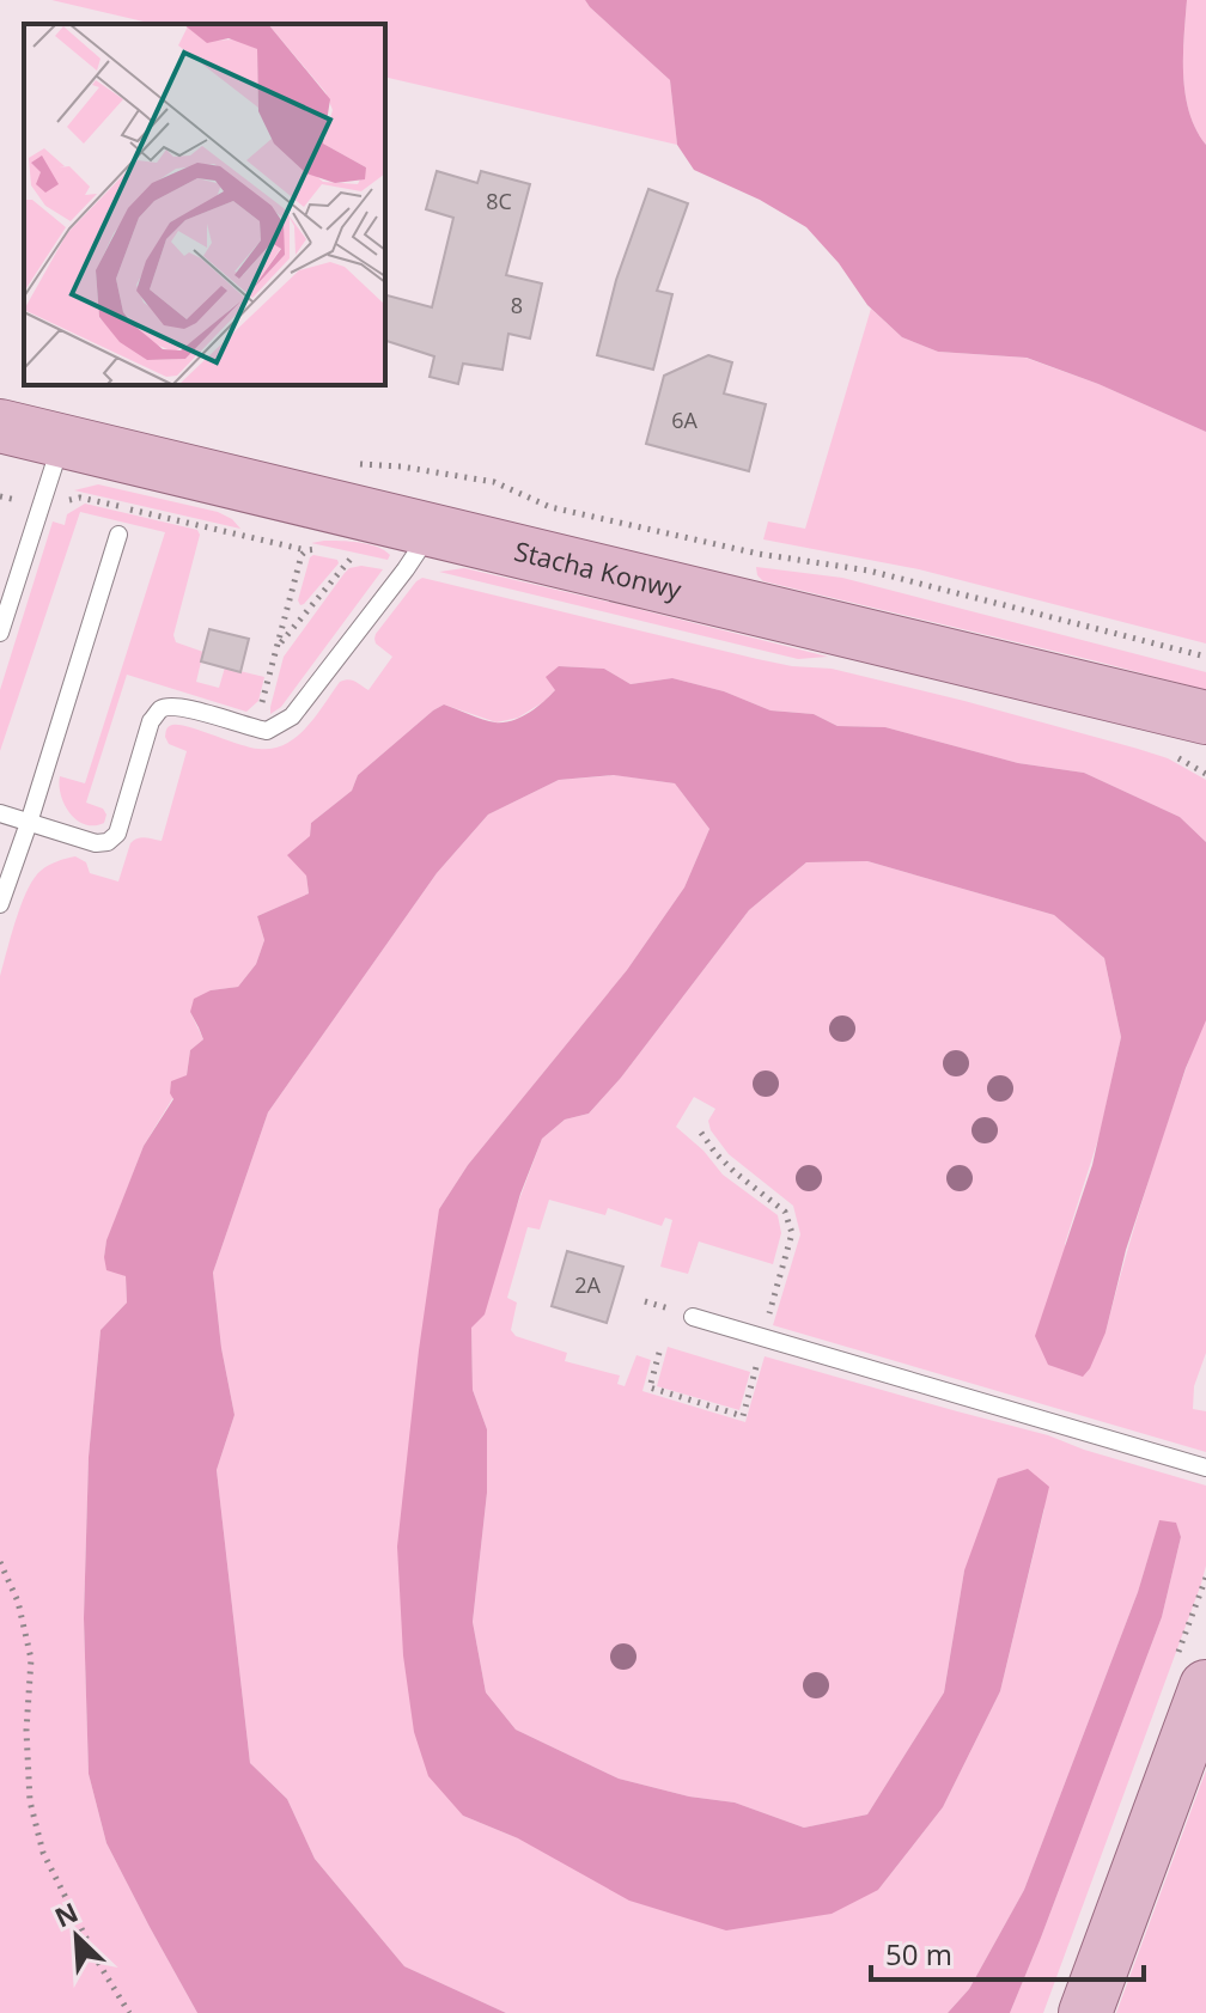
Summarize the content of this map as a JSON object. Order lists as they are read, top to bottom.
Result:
{
  "streets": {
    "main road": ["Stacha Konwy"]
  },
  "house_numbers": [
    "8C",
    "8",
    "6A",
    "2A"
  ],
  "scale_bar": "50 m",
  "north": "top left"
}
